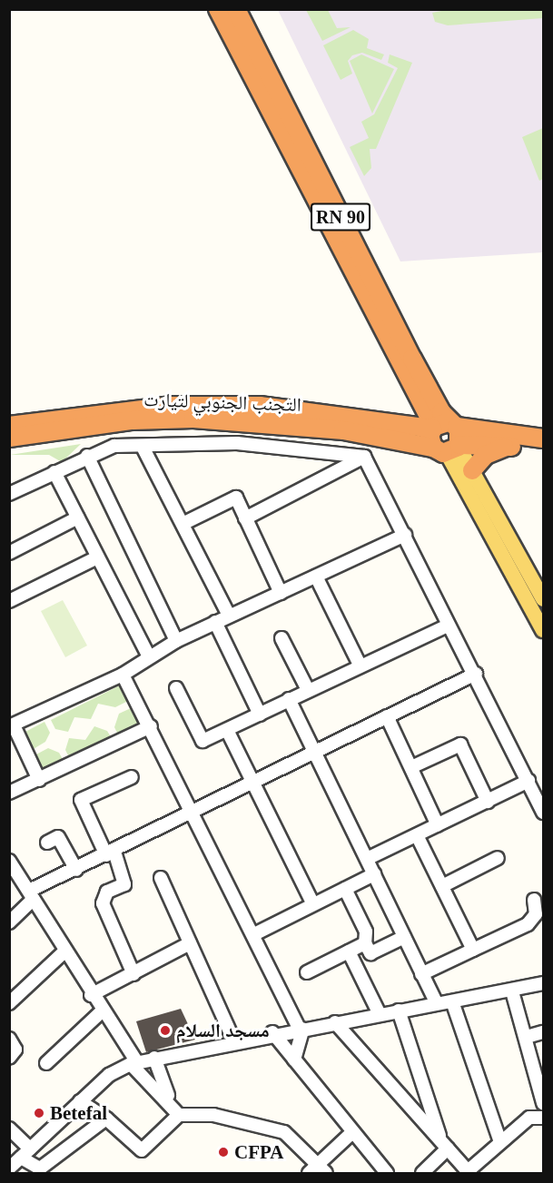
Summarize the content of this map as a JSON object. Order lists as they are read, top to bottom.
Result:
{
  "streets": {
    "highway": ["RN 90", "التجنب الجنوبي لتيارت"]
  },
  "crossings": [
    ["RN 90", "التجنب الجنوبي لتيارت"]
  ],
  "places": ["مسجد السلام", "Betefal", "CFPA"]
}
